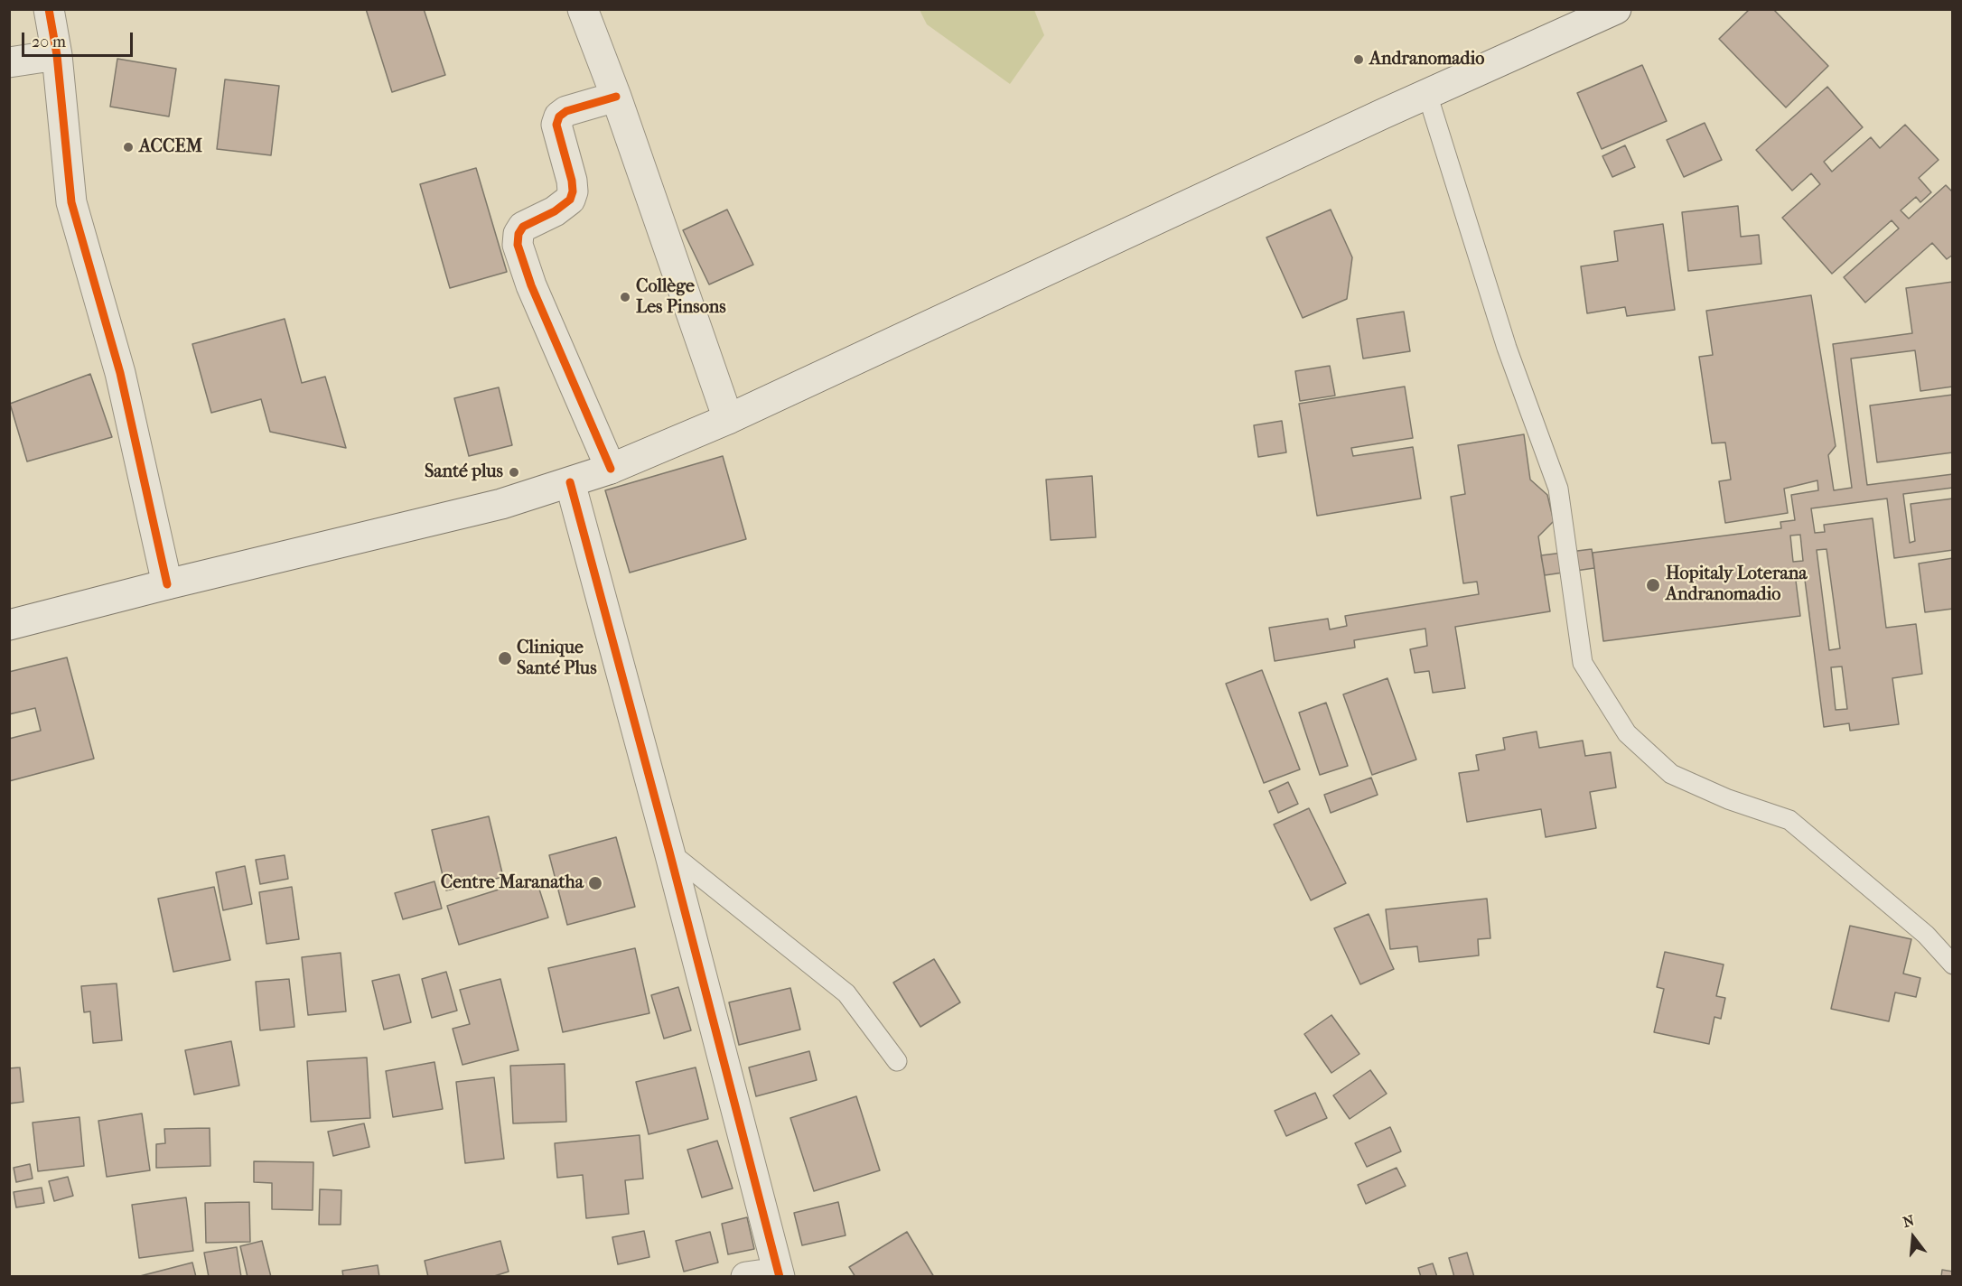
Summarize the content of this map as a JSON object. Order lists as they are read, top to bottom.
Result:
{
  "places": [
    "Andranomadio",
    "ACCEM",
    "Collège Les Pinsons",
    "Santé plus",
    "Hopitaly Loterana Andranomadio",
    "Clinique Santé Plus",
    "Centre Maranatha"
  ],
  "scale_bar": "20 m",
  "north": "top"
}
